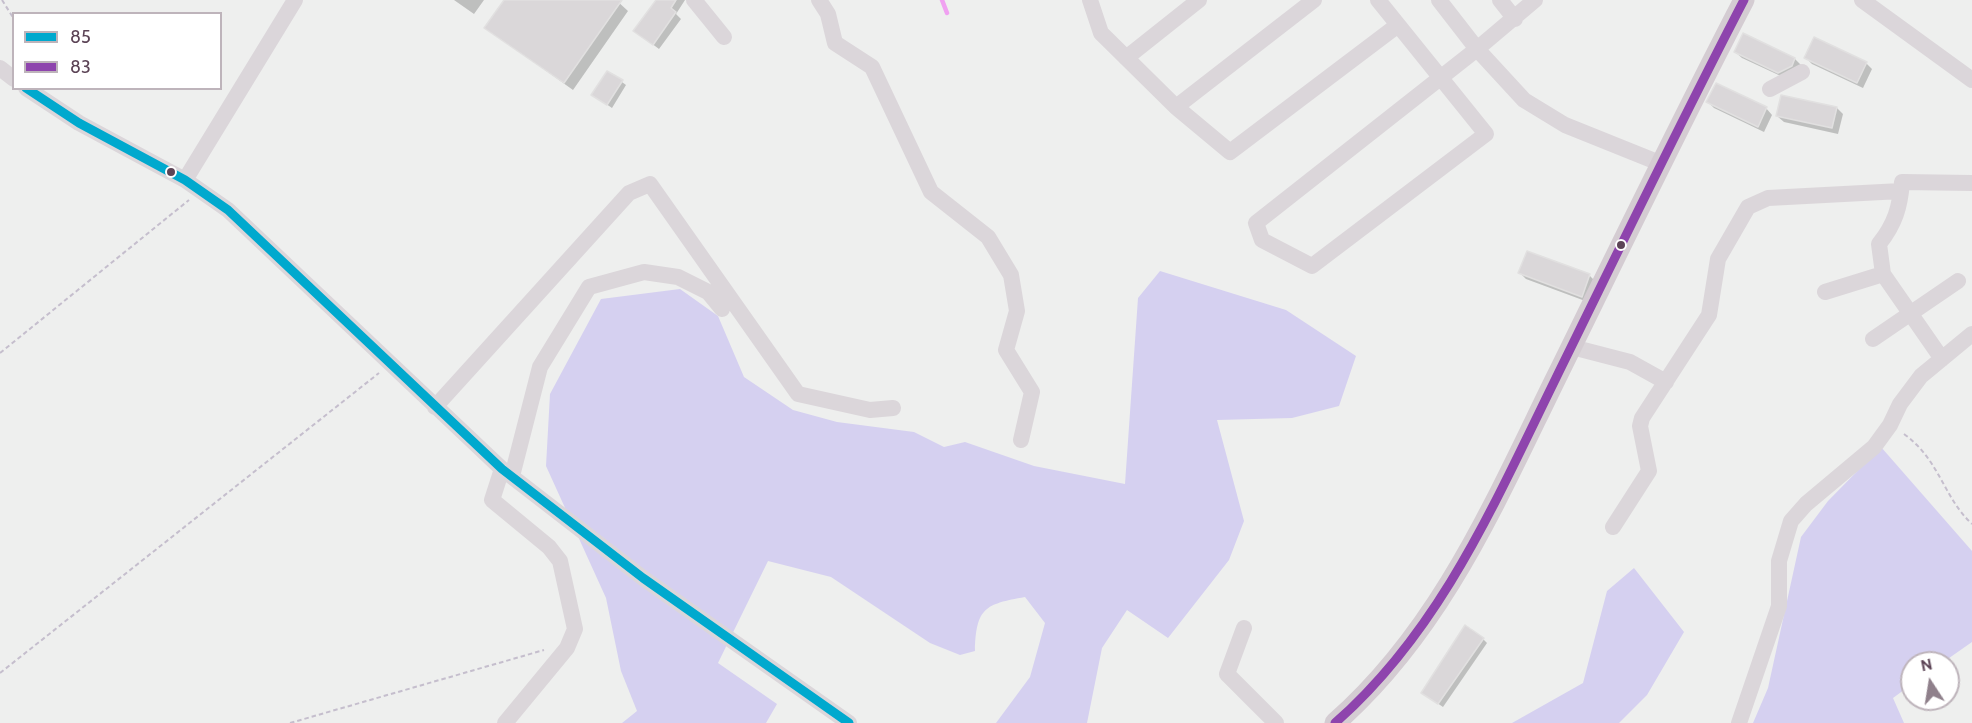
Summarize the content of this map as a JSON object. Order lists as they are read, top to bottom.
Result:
{
  "lines": ["transit line 83", "transit line 85"],
  "legend": ["85", "83"],
  "north": "top"
}
